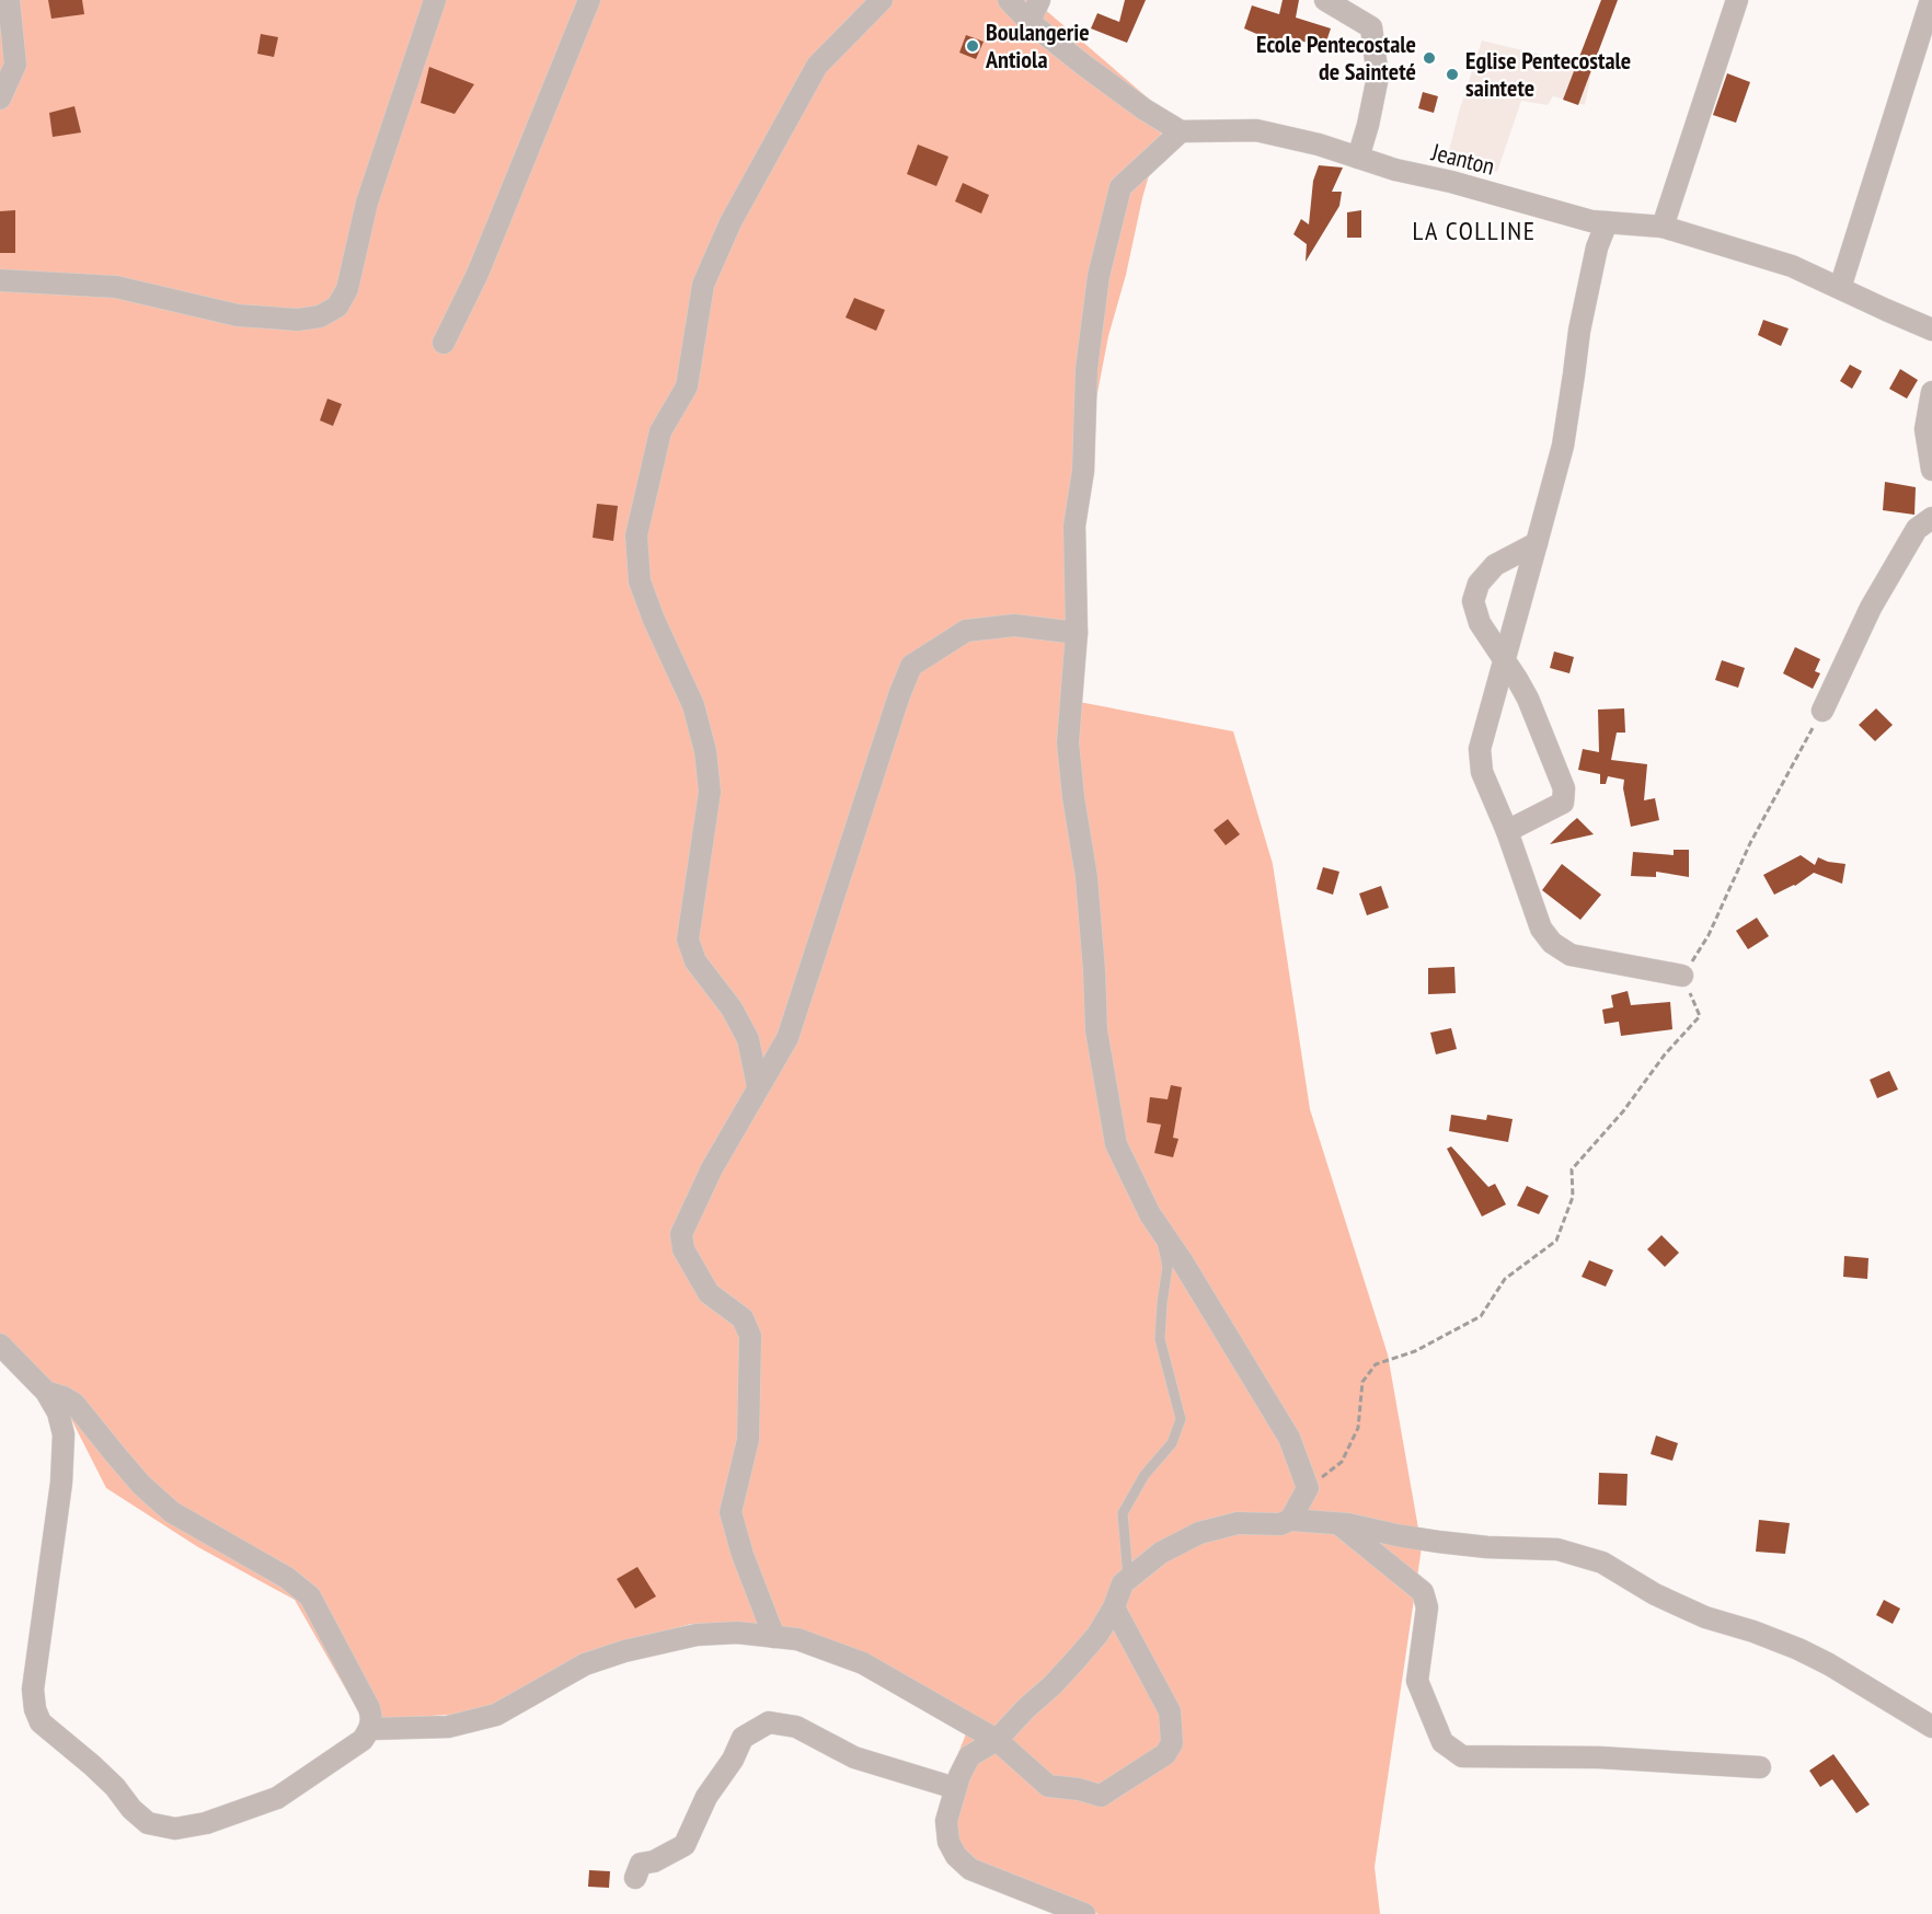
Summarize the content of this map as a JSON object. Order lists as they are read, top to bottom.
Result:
{
  "streets": {
    "street": ["Jeanton"]
  },
  "districts": ["LA COLLINE"],
  "places": ["Boulangerie Antiola", "Ecole Pentecostale de Sainteté", "Eglise Pentecostale saintete"]
}
